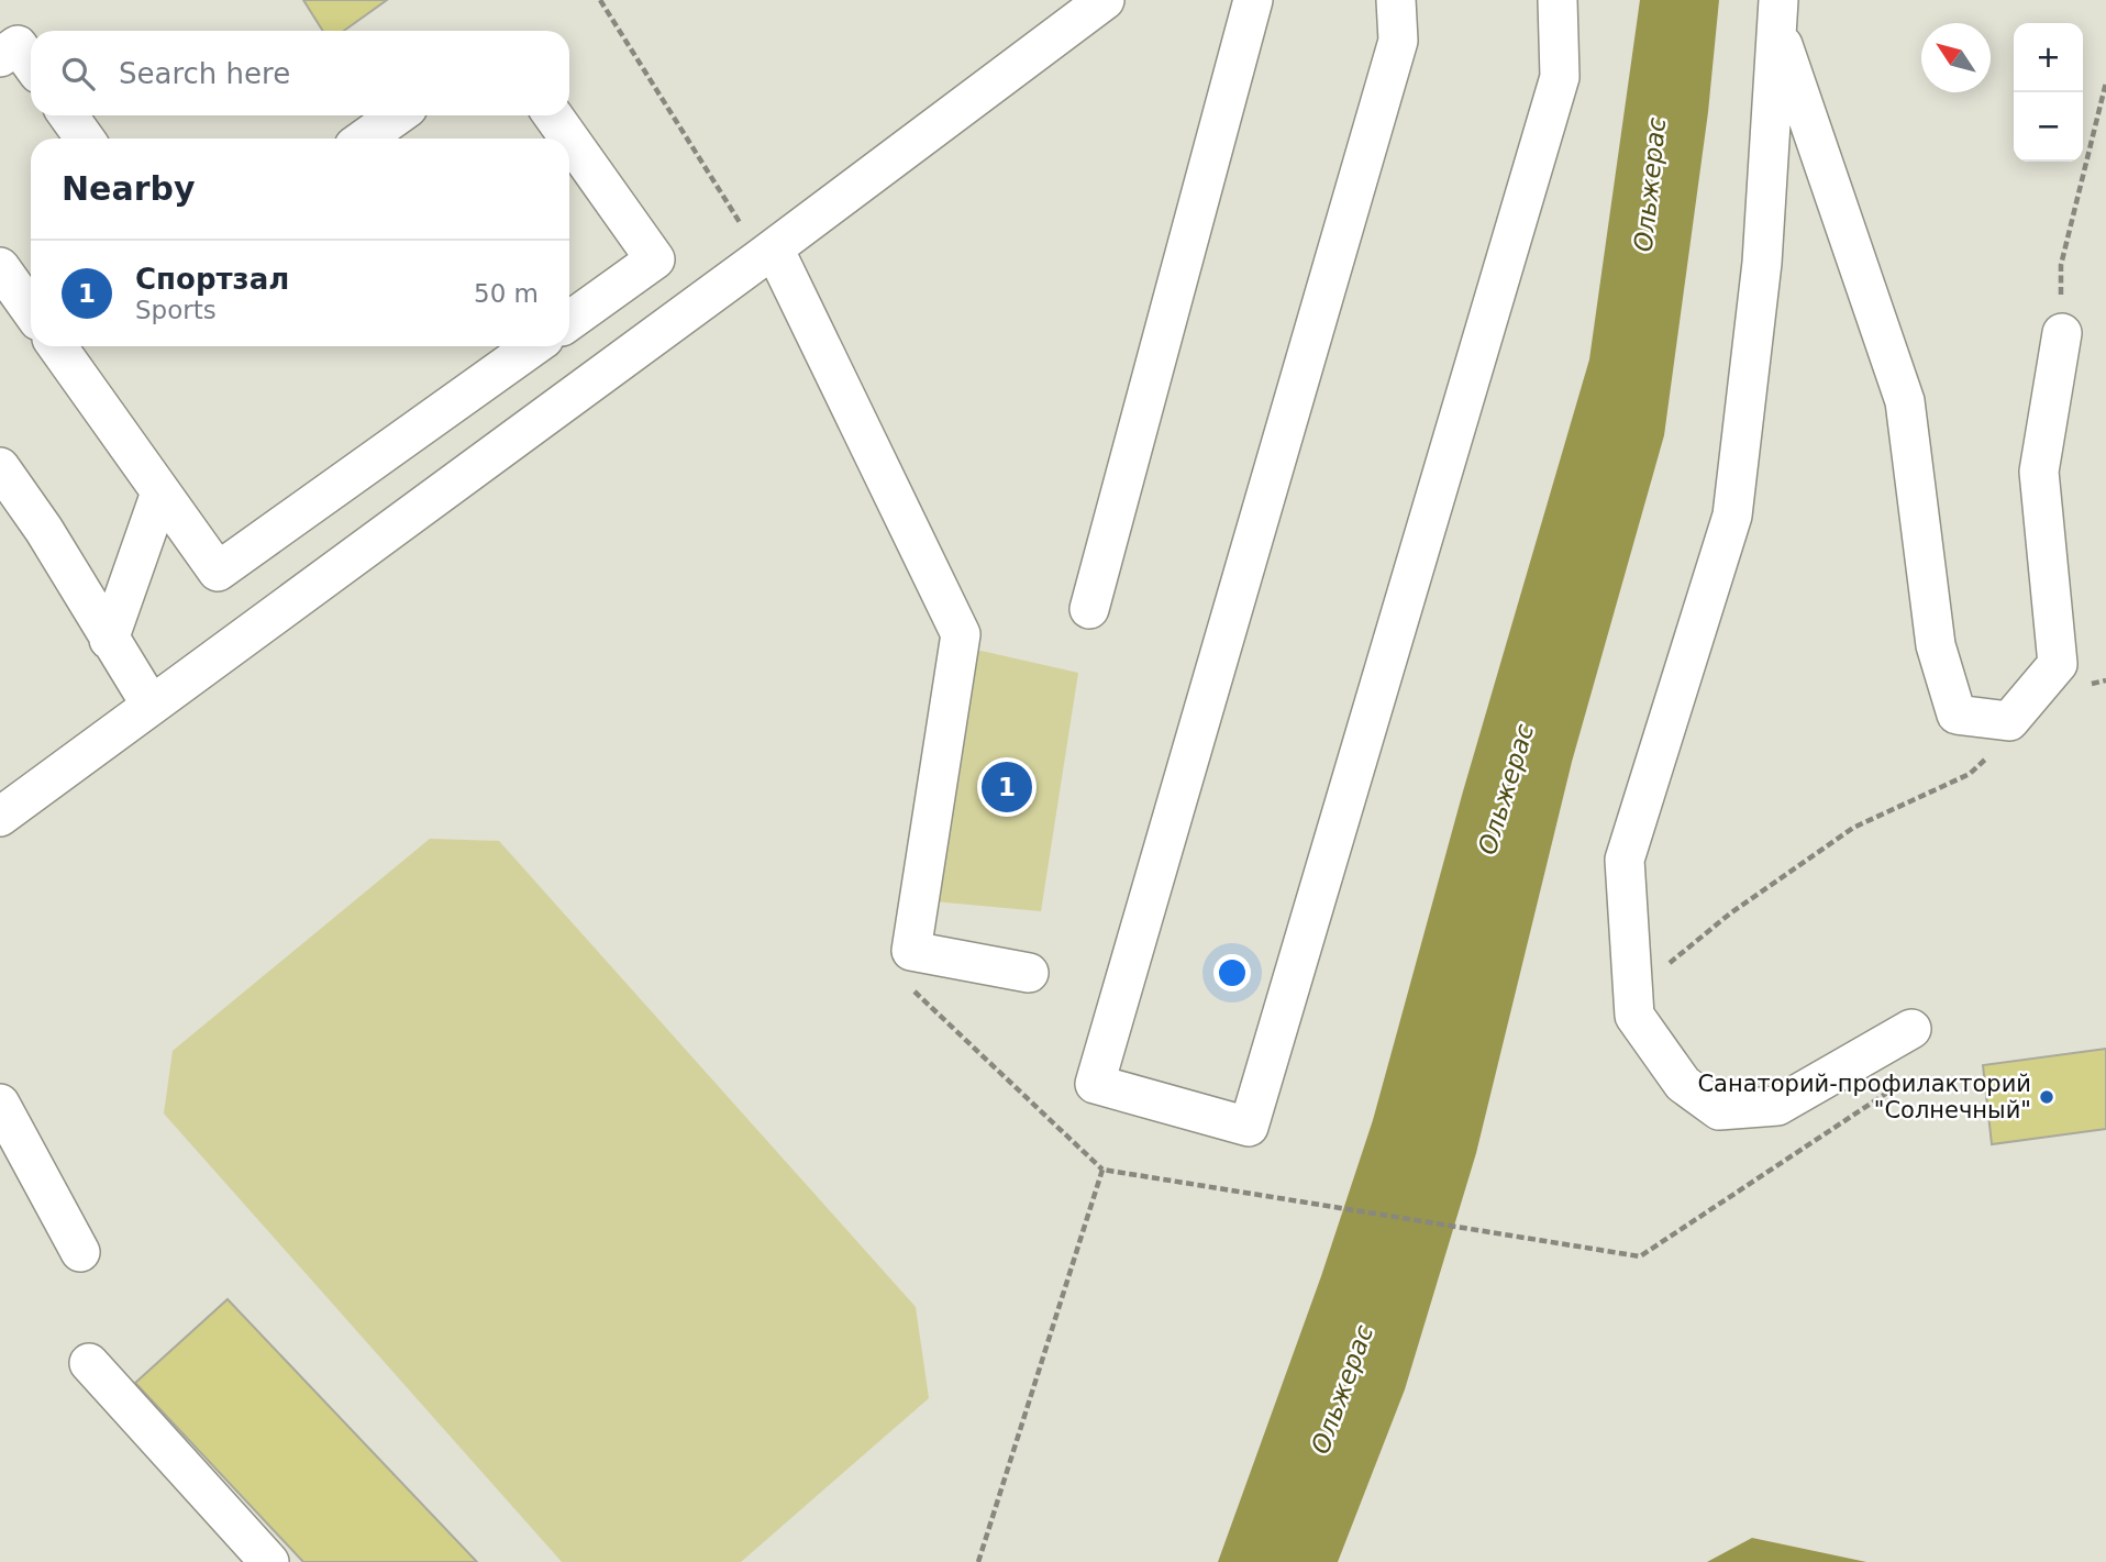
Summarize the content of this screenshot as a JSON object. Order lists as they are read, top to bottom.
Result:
{
  "water": ["Ольжерас"],
  "places": ["Санаторий-профилакторий \"Солнечный\""],
  "north": "top left",
  "page": {
    "map_buttons": ["+", "−"],
    "search": "Search here",
    "heading": "Nearby",
    "list": [
      {
        "mark": "1",
        "name": "Спортзал",
        "note": "Sports",
        "value": "50 m"
      }
    ],
    "pins": "1"
  }
}
